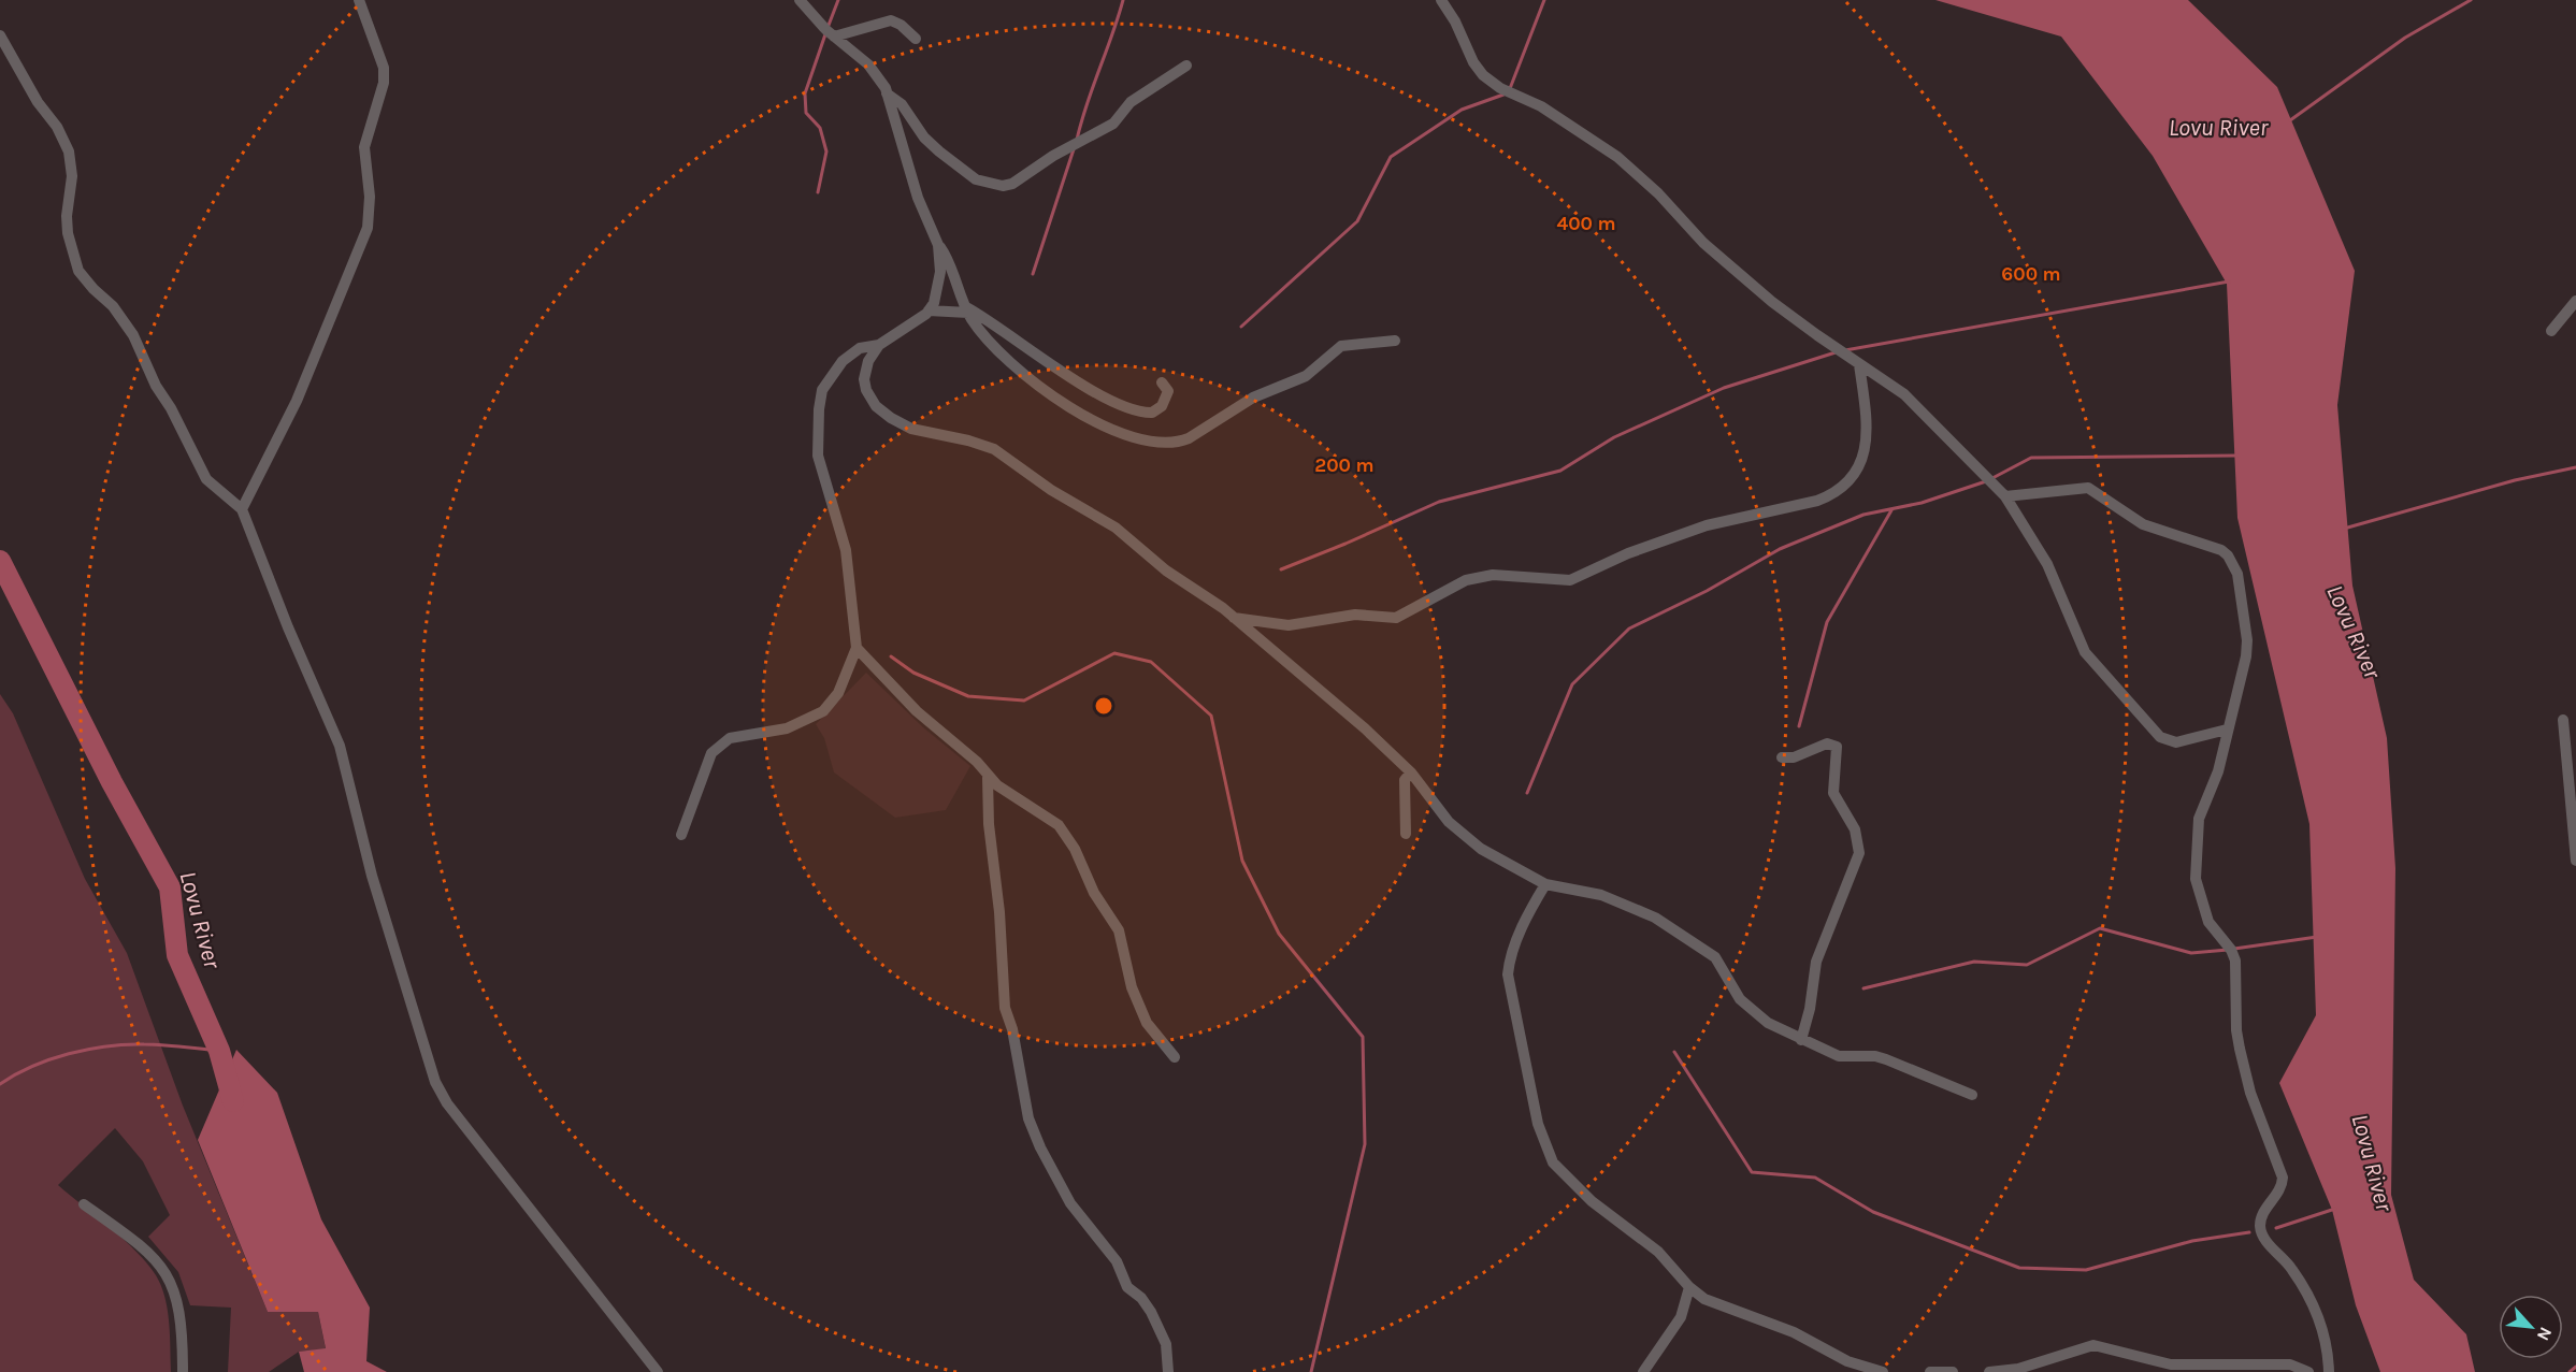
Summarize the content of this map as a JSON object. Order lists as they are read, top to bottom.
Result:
{
  "water": ["Lovu River"],
  "north": "bottom right",
  "rings": ["400 m", "600 m", "200 m"]
}
